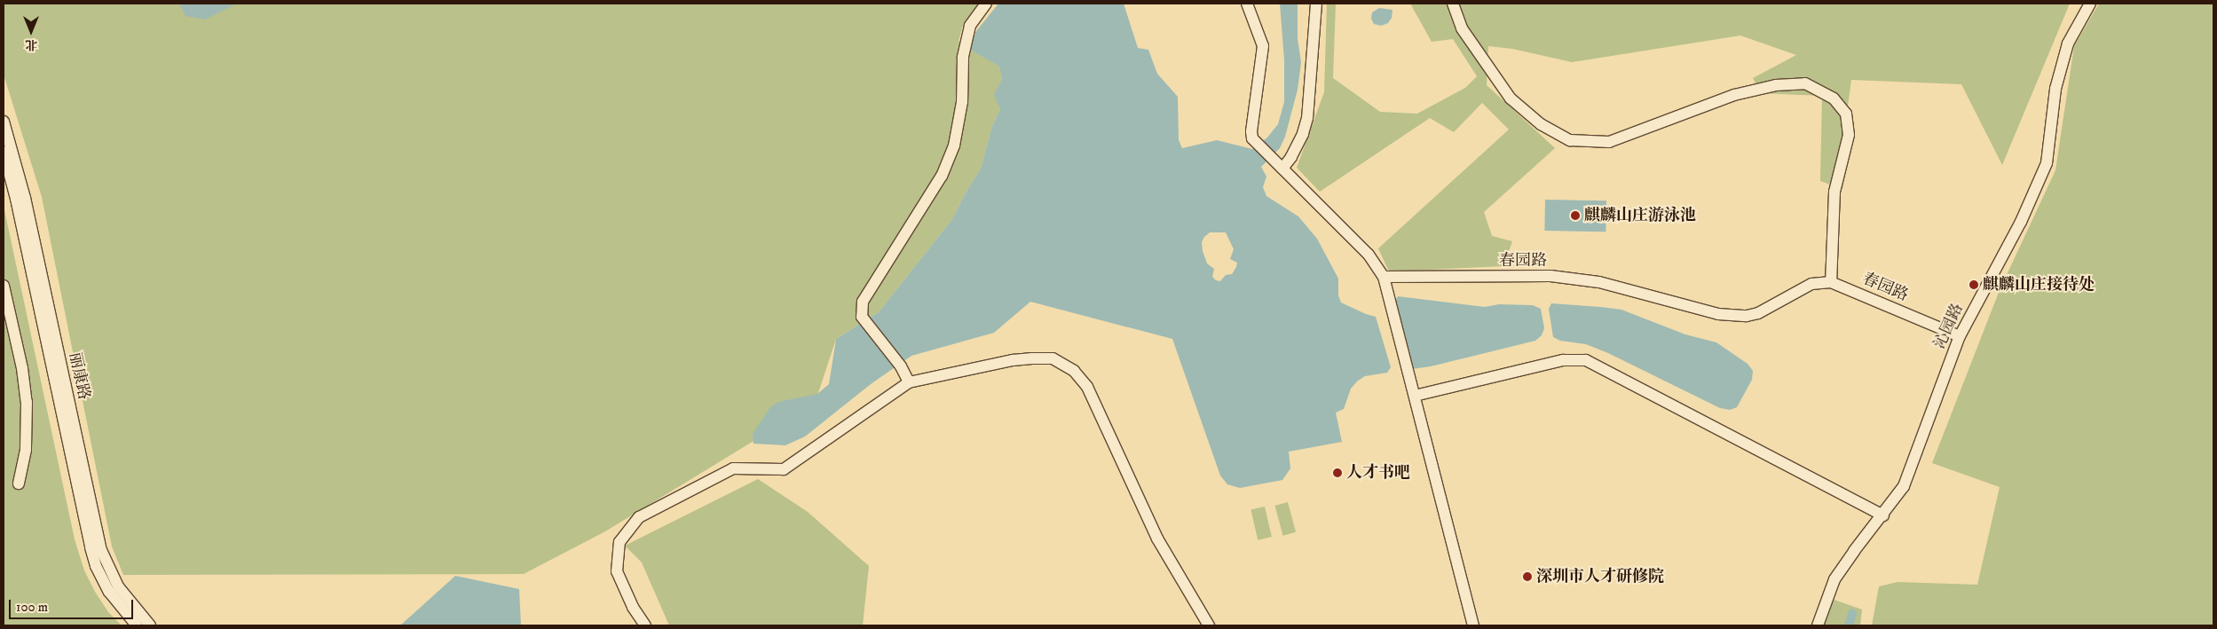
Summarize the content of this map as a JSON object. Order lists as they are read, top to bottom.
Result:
{
  "streets": {
    "street": ["春园路", "沁园路", "丽康路"]
  },
  "crossings": [
    ["春园路", "沁园路"]
  ],
  "places": [
    "麒麟山庄游泳池",
    "麒麟山庄接待处",
    "人才书吧",
    "深圳市人才研修院"
  ],
  "scale_bar": "100 m",
  "north": "bottom"
}
